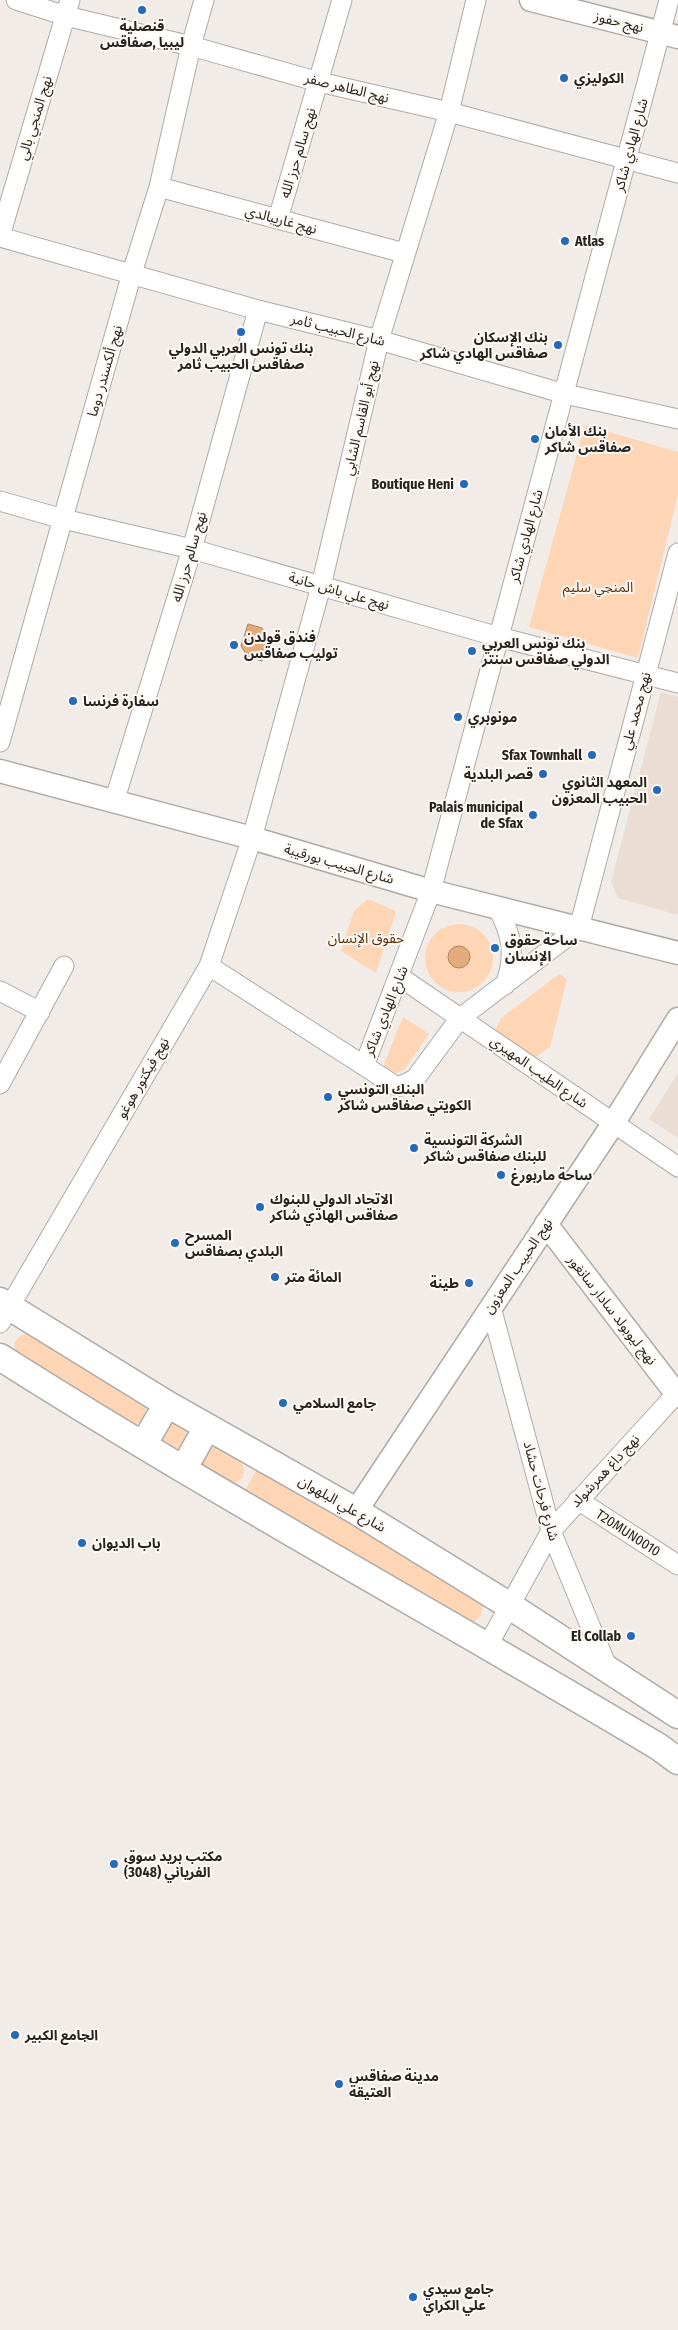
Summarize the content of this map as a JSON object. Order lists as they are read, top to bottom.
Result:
{
  "streets": {
    "main road": ["شارع علي البلهوان"],
    "street": [
      "نهج حفوز",
      "نهج الطاهر صفر",
      "نهج المنجي بالي",
      "شارع الهادي شاكر",
      "نهج سالم حرز الله",
      "نهج غاريبالدي",
      "شارع الحبيب ثامر",
      "نهج ألكسندر دوما",
      "نهج أبو القاسم الشابي",
      "نهج علي باش حانبة",
      "نهج محمد علي",
      "شارع الحبيب بورقيبة",
      "شارع الطيب المهيري",
      "نهج فيكتور هوغو",
      "نهج الحبيب المعزون",
      "نهج ليوبولد سادار سانغور",
      "نهج داغ همرشولد",
      "شارع فرحات حشاد",
      "T20MUN0010"
    ]
  },
  "crossings": [
    ["نهج حفوز", "شارع الهادي شاكر"],
    ["نهج الطاهر صفر", "نهج المنجي بالي"],
    ["نهج الطاهر صفر", "شارع الهادي شاكر"],
    ["نهج الطاهر صفر", "نهج سالم حرز الله"],
    ["نهج الطاهر صفر", "نهج ألكسندر دوما"],
    ["نهج الطاهر صفر", "نهج أبو القاسم الشابي"],
    ["نهج المنجي بالي", "شارع الحبيب ثامر"],
    ["شارع الهادي شاكر", "شارع الحبيب ثامر"],
    ["شارع الهادي شاكر", "نهج علي باش حانبة"],
    ["شارع الهادي شاكر", "شارع الحبيب بورقيبة"],
    ["شارع الهادي شاكر", "شارع الطيب المهيري"],
    ["نهج سالم حرز الله", "نهج غاريبالدي"],
    ["نهج سالم حرز الله", "شارع الحبيب ثامر"],
    ["نهج سالم حرز الله", "نهج علي باش حانبة"],
    ["نهج سالم حرز الله", "شارع الحبيب بورقيبة"],
    ["نهج غاريبالدي", "نهج ألكسندر دوما"],
    ["نهج غاريبالدي", "نهج أبو القاسم الشابي"],
    ["شارع الحبيب ثامر", "نهج ألكسندر دوما"],
    ["شارع الحبيب ثامر", "نهج أبو القاسم الشابي"],
    ["نهج ألكسندر دوما", "نهج علي باش حانبة"],
    ["نهج أبو القاسم الشابي", "نهج علي باش حانبة"],
    ["نهج أبو القاسم الشابي", "شارع الحبيب بورقيبة"],
    ["نهج أبو القاسم الشابي", "نهج فيكتور هوغو"],
    ["نهج علي باش حانبة", "نهج محمد علي"],
    ["نهج محمد علي", "شارع الحبيب بورقيبة"],
    ["شارع الحبيب بورقيبة", "شارع الطيب المهيري"],
    ["شارع الحبيب بورقيبة", "نهج فيكتور هوغو"],
    ["شارع الطيب المهيري", "نهج الحبيب المعزون"],
    ["نهج فيكتور هوغو", "شارع علي البلهوان"],
    ["نهج الحبيب المعزون", "نهج ليوبولد سادار سانغور"],
    ["نهج الحبيب المعزون", "شارع فرحات حشاد"],
    ["نهج الحبيب المعزون", "شارع علي البلهوان"],
    ["نهج ليوبولد سادار سانغور", "نهج داغ همرشولد"],
    ["نهج داغ همرشولد", "شارع فرحات حشاد"],
    ["نهج داغ همرشولد", "شارع علي البلهوان"],
    ["نهج داغ همرشولد", "T20MUN0010"],
    ["شارع فرحات حشاد", "شارع علي البلهوان"]
  ],
  "parks": ["المنجي سليم", "حقوق الإنسان"],
  "places": [
    "قنصلية ليبيا ,صفاقس",
    "الكوليزي",
    "Atlas",
    "بنك تونس العربي الدولي صفاقس الحبيب ثامر",
    "بنك الإسكان صفاقس الهادي شاكر",
    "بنك الأمان صفاقس شاكر",
    "Boutique Heni",
    "فندق قولدن توليب صفاقس",
    "بنك تونس العربي الدولي صفاقس سنتر",
    "سفارة فرنسا",
    "مونوبري",
    "Sfax Townhall",
    "قصر البلدية",
    "المعهد الثانوي الحبيب المعزون",
    "Palais municipal de Sfax",
    "ساحة حقوق الإنسان",
    "البنك التونسي الكويتي صفاقس شاكر",
    "الشركة التونسية للبنك صفاقس شاكر",
    "ساحة ماربورغ",
    "الاتحاد الدولي للبنوك صفاقس الهادي شاكر",
    "المسرح البلدي بصفاقس",
    "المائة متر",
    "طينة",
    "جامع السلامي",
    "باب الديوان",
    "El Collab",
    "مكتب بريد سوق الفرياني (3048)",
    "الجامع الكبير",
    "مدينة صفاقس العتيقة",
    "جامع سيدي علي الكراي"
  ]
}
